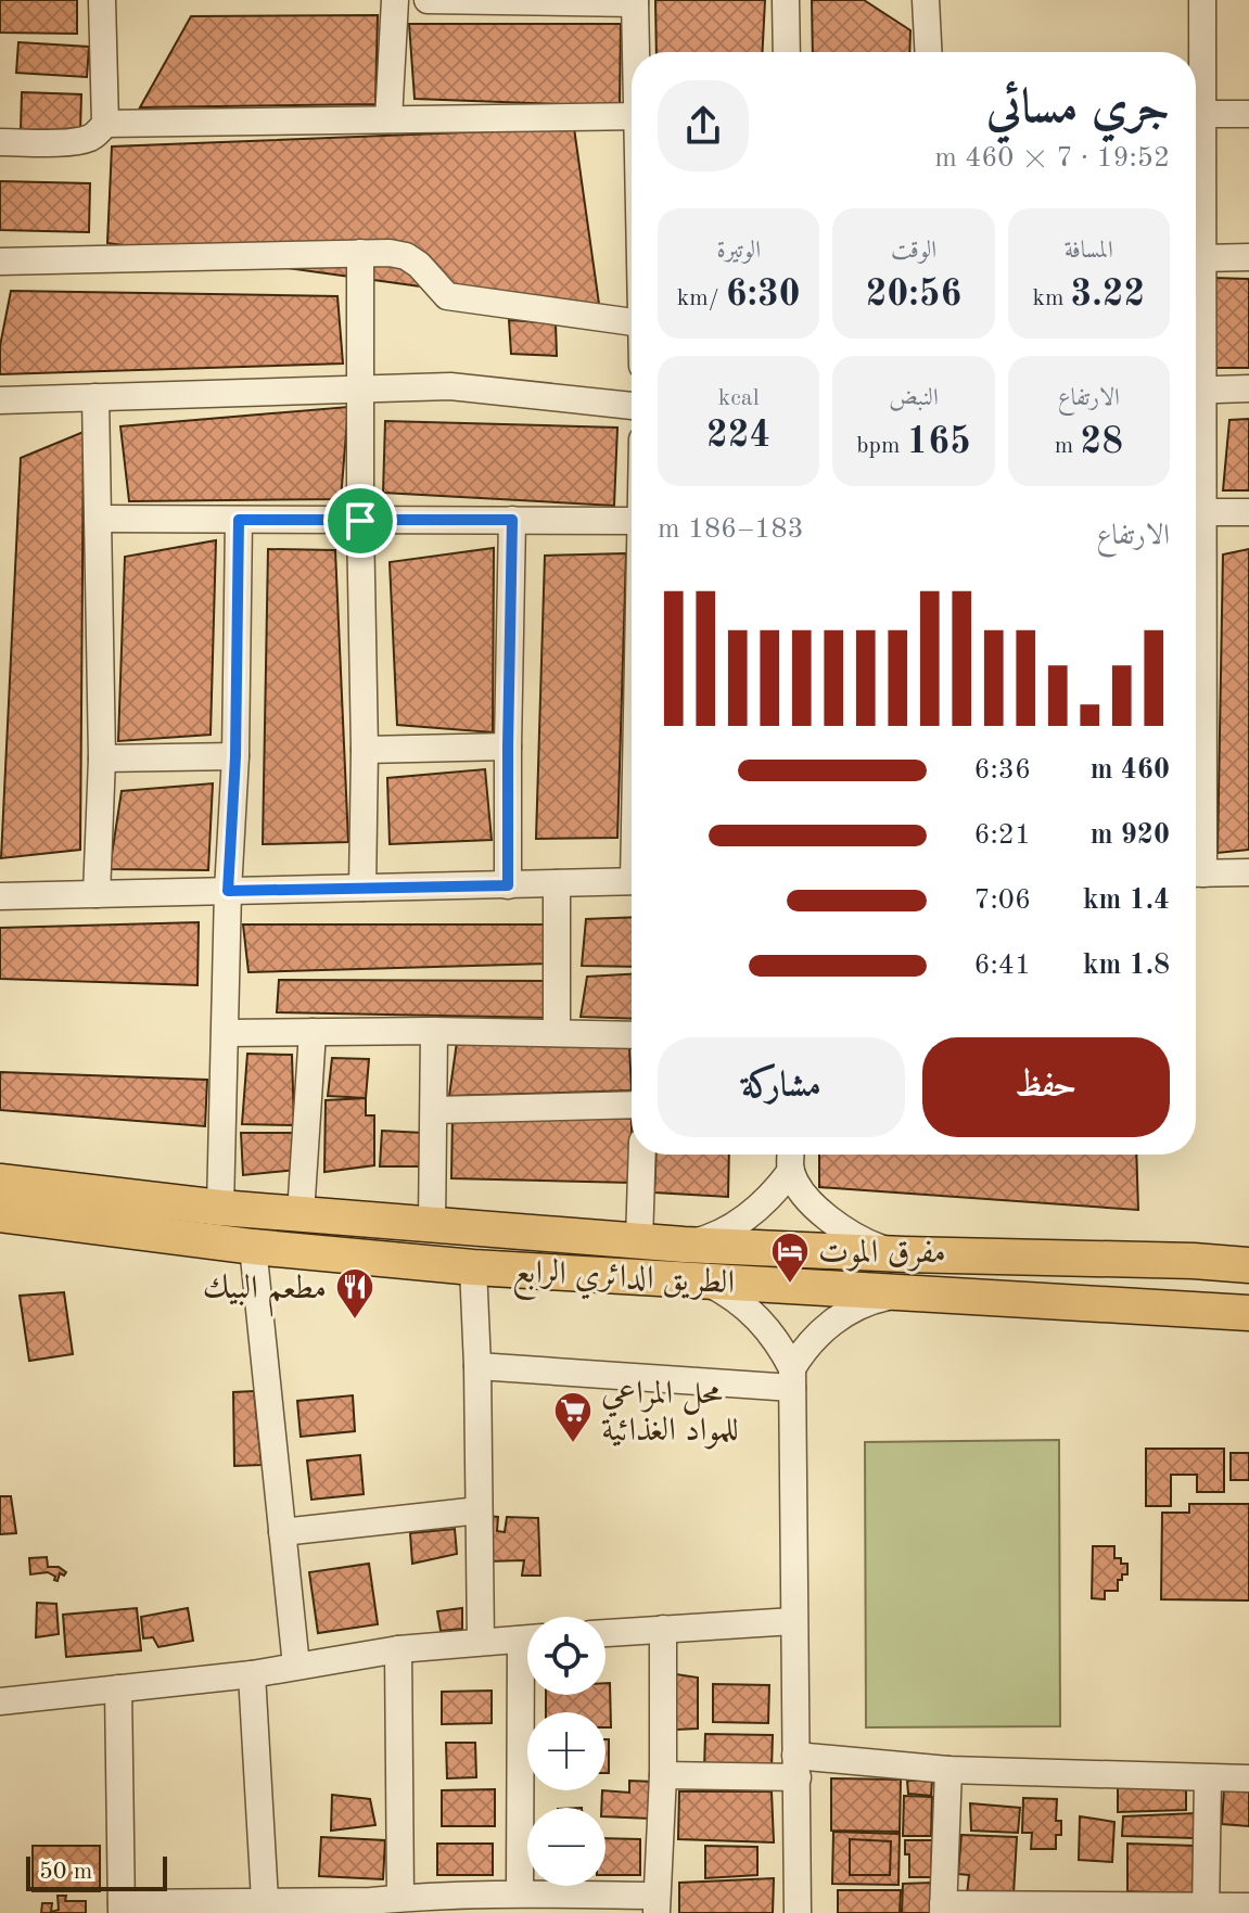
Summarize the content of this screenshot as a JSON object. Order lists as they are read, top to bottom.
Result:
{
  "streets": {
    "main road": ["الطريق الدائري الرابع"]
  },
  "places": {
    "hotel": ["مفرق الموت"],
    "restaurant": ["مطعم البيك"],
    "supermarket": ["محل المراعي للمواد الغذائية"]
  },
  "scale_bar": "50 m",
  "page": {
    "heading": ["جري مسائي", "19:52 · 7 × 460 m"],
    "stats": [
      ["المسافة", "3.22 km"],
      ["الوقت", "20:56"],
      ["الوتيرة", "6:30 /km"],
      ["الارتفاع", "28 m"],
      ["النبض", "165 bpm"],
      ["kcal", "224"]
    ],
    "chart": ["الارتفاع", "183–186 m"],
    "list": [
      {
        "name": "460 m",
        "note": "6:36"
      },
      {
        "name": "920 m",
        "note": "6:21"
      },
      {
        "name": "1.4 km",
        "note": "7:06"
      },
      {
        "name": "1.8 km",
        "note": "6:41"
      }
    ],
    "buttons": ["حفظ", "مشاركة"],
    "map_buttons": ["+", "−"],
    "scale": "50 m"
  }
}
